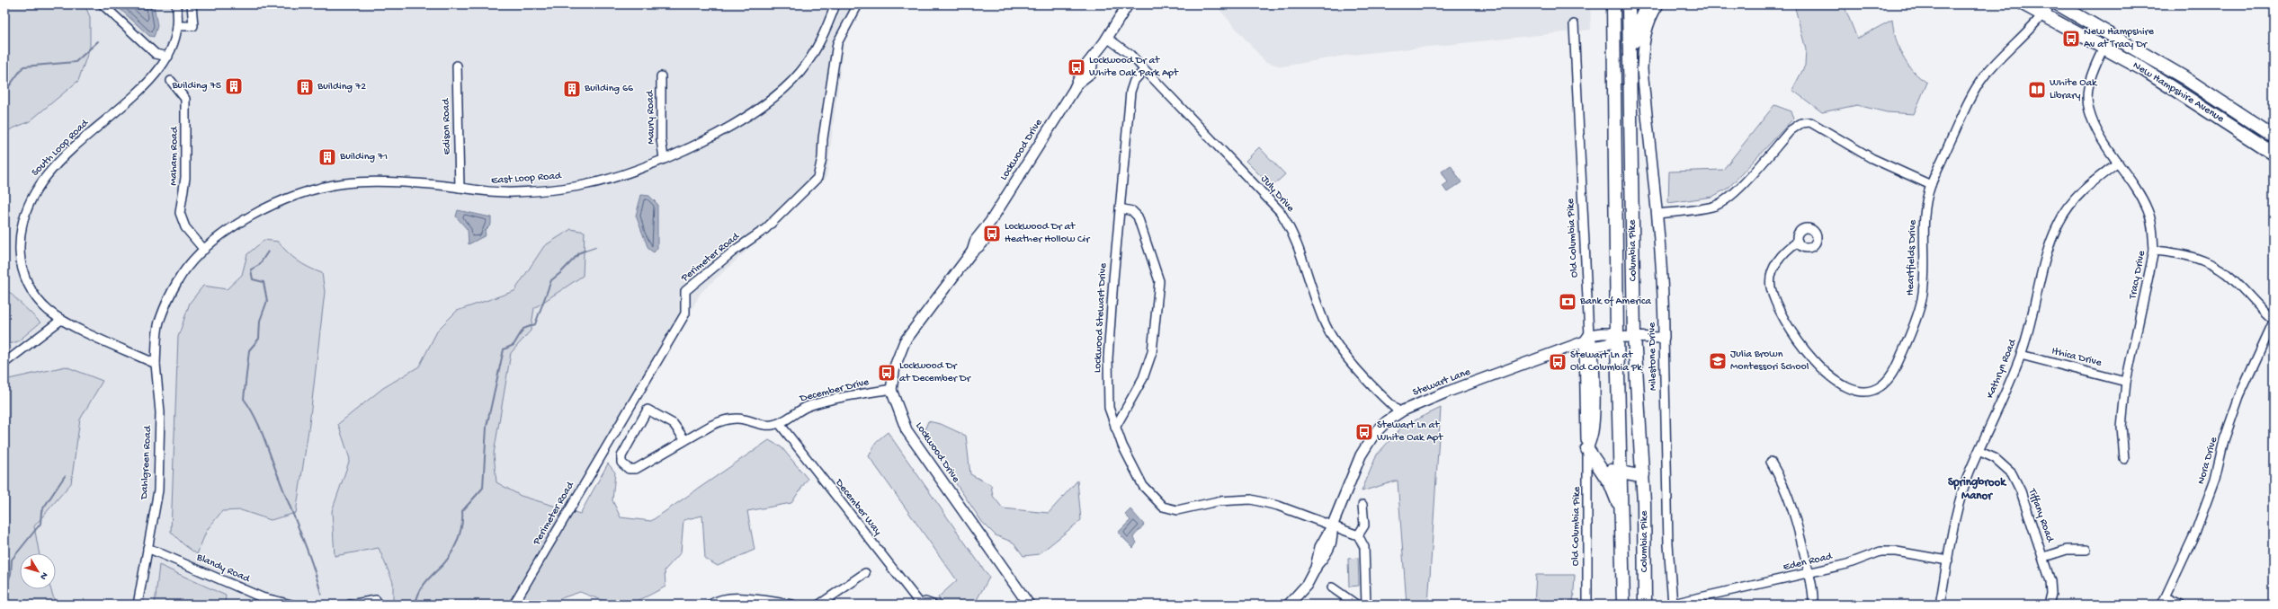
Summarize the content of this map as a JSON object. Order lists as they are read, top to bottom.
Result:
{
  "streets": {
    "main road": ["New Hampshire Avenue", "Columbia Pike"],
    "street": [
      "Maury Road",
      "Edison Road",
      "South Loop Road",
      "Lockwood Drive",
      "Maham Road",
      "East Loop Road",
      "July Drive",
      "Old Columbia Pike",
      "Perimeter Road",
      "Heartfields Drive",
      "Tracy Drive",
      "Lockwood Stewart Drive",
      "Milestone Drive",
      "Ithica Drive",
      "Kathryn Road",
      "Stewart Lane",
      "December Drive",
      "Nora Drive",
      "Dahlgreen Road",
      "December Way",
      "Tiffany Road",
      "Eden Road",
      "Blandy Road"
    ]
  },
  "crossings": [
    ["New Hampshire Avenue", "Heartfields Drive"],
    ["New Hampshire Avenue", "Tracy Drive"],
    ["Maury Road", "East Loop Road"],
    ["Edison Road", "East Loop Road"],
    ["Lockwood Drive", "July Drive"],
    ["Lockwood Drive", "December Drive"],
    ["Maham Road", "East Loop Road"],
    ["East Loop Road", "Dahlgreen Road"],
    ["July Drive", "Lockwood Stewart Drive"],
    ["July Drive", "Stewart Lane"],
    ["Old Columbia Pike", "Stewart Lane"],
    ["Columbia Pike", "Stewart Lane"],
    ["Tracy Drive", "Ithica Drive"],
    ["Tracy Drive", "Kathryn Road"],
    ["Lockwood Stewart Drive", "Stewart Lane"],
    ["Milestone Drive", "Stewart Lane"],
    ["Milestone Drive", "Eden Road"],
    ["Ithica Drive", "Kathryn Road"],
    ["Kathryn Road", "Tiffany Road"],
    ["Kathryn Road", "Eden Road"],
    ["December Drive", "December Way"],
    ["Dahlgreen Road", "Blandy Road"]
  ],
  "districts": ["Springbrook Manor"],
  "places": {
    "bus stop": [
      "New Hampshire Av at Tracy Dr",
      "Lockwood Dr at White Oak Park Apt",
      "Lockwood Dr at Heather Hollow Cir",
      "Stewart Ln at Old Columbia Pk",
      "Lockwood Dr at December Dr",
      "Stewart Ln at White Oak Apt"
    ],
    "building": [
      "Building 75",
      "Building 72",
      "Building 66",
      "Building 71"
    ],
    "library": ["White Oak Library"],
    "bank": ["Bank of America"],
    "school or university": ["Julia Brown Montessori School"]
  },
  "north": "bottom right"
}
